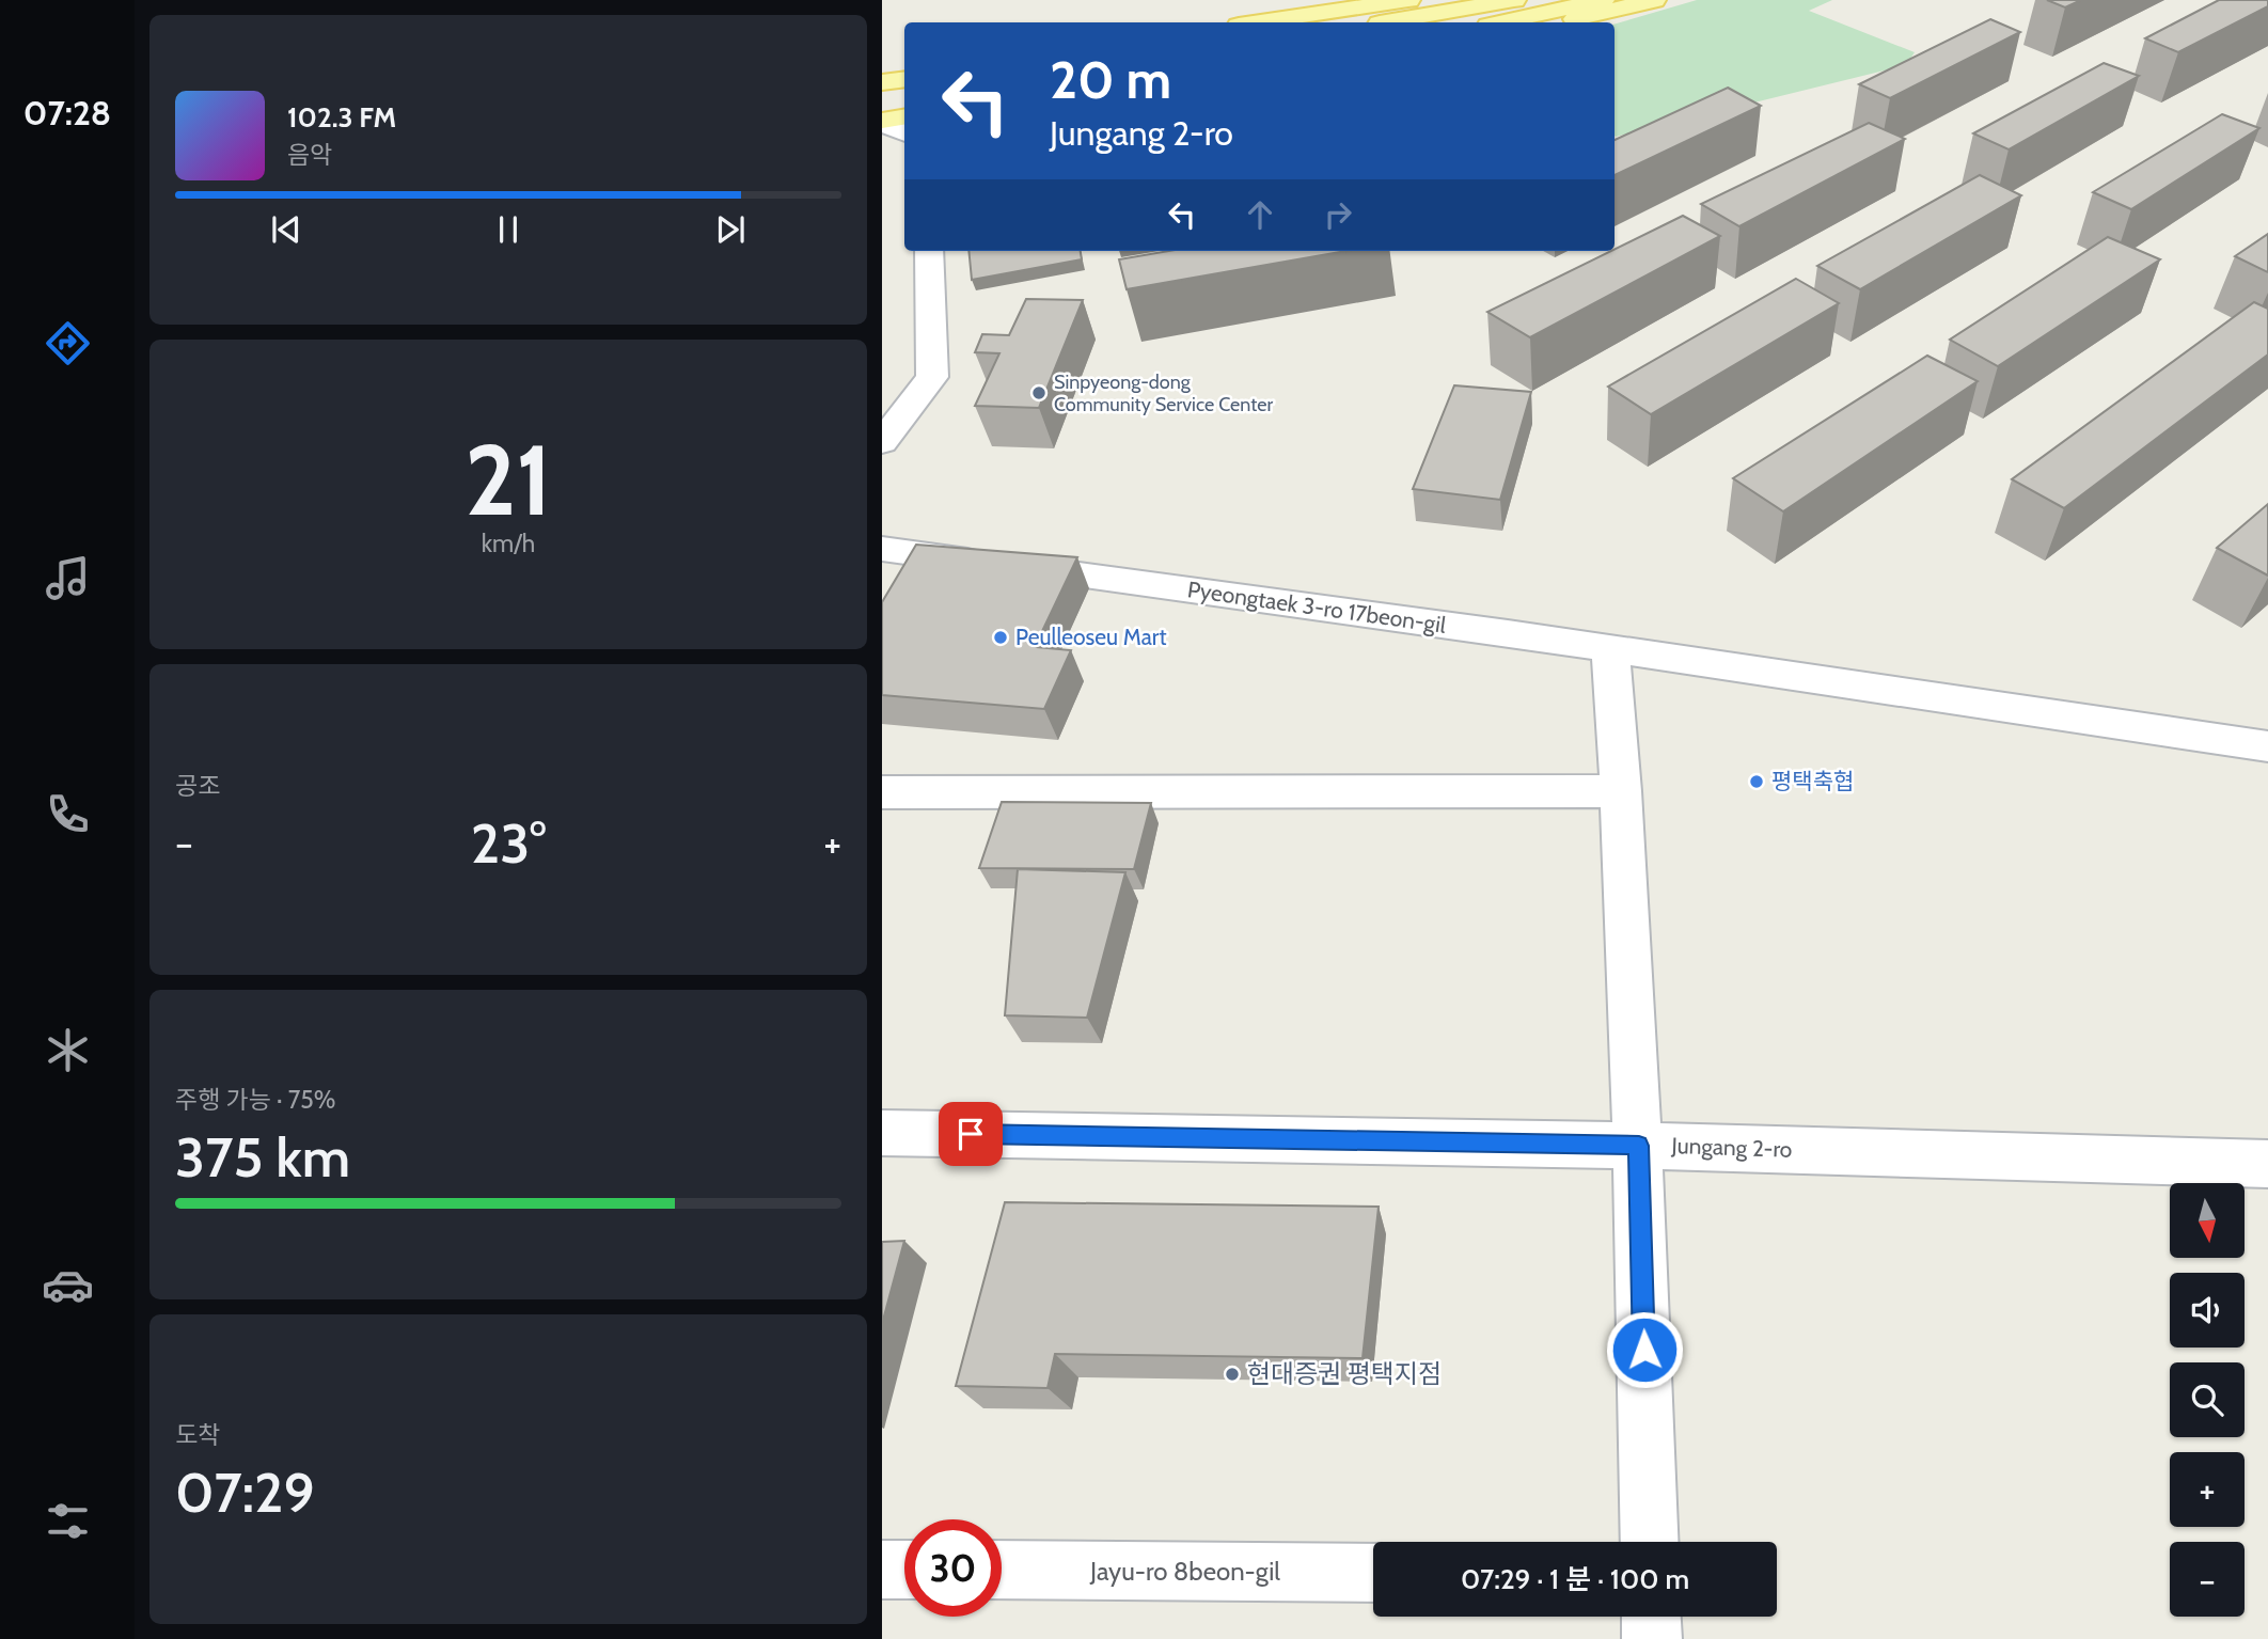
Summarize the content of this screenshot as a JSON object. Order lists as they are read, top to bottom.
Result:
{
  "streets": {
    "street": ["Pyeongtaek 3-ro 17beon-gil", "Jungang 2-ro", "Jayu-ro 8beon-gil"]
  },
  "places": [
    "Sinpyeong-dong Community Service Center",
    "Peulleoseu Mart",
    "평택축협",
    "현대증권 평택지점"
  ],
  "north": "bottom",
  "page": {
    "tabs": "07:28",
    "turn": ["20 m", "Jungang 2-ro"],
    "song": ["102.3 FM", "음악"],
    "tile": [
      ["21", "km/h"],
      "공조",
      ["주행 가능 · 75%", "375 km"],
      ["도착", "07:29"]
    ],
    "heat": ["−", "23°", "+"],
    "map_buttons": ["+", "−"],
    "limit": "30",
    "trip": "07:29 · 1 분 · 100 m"
  }
}
